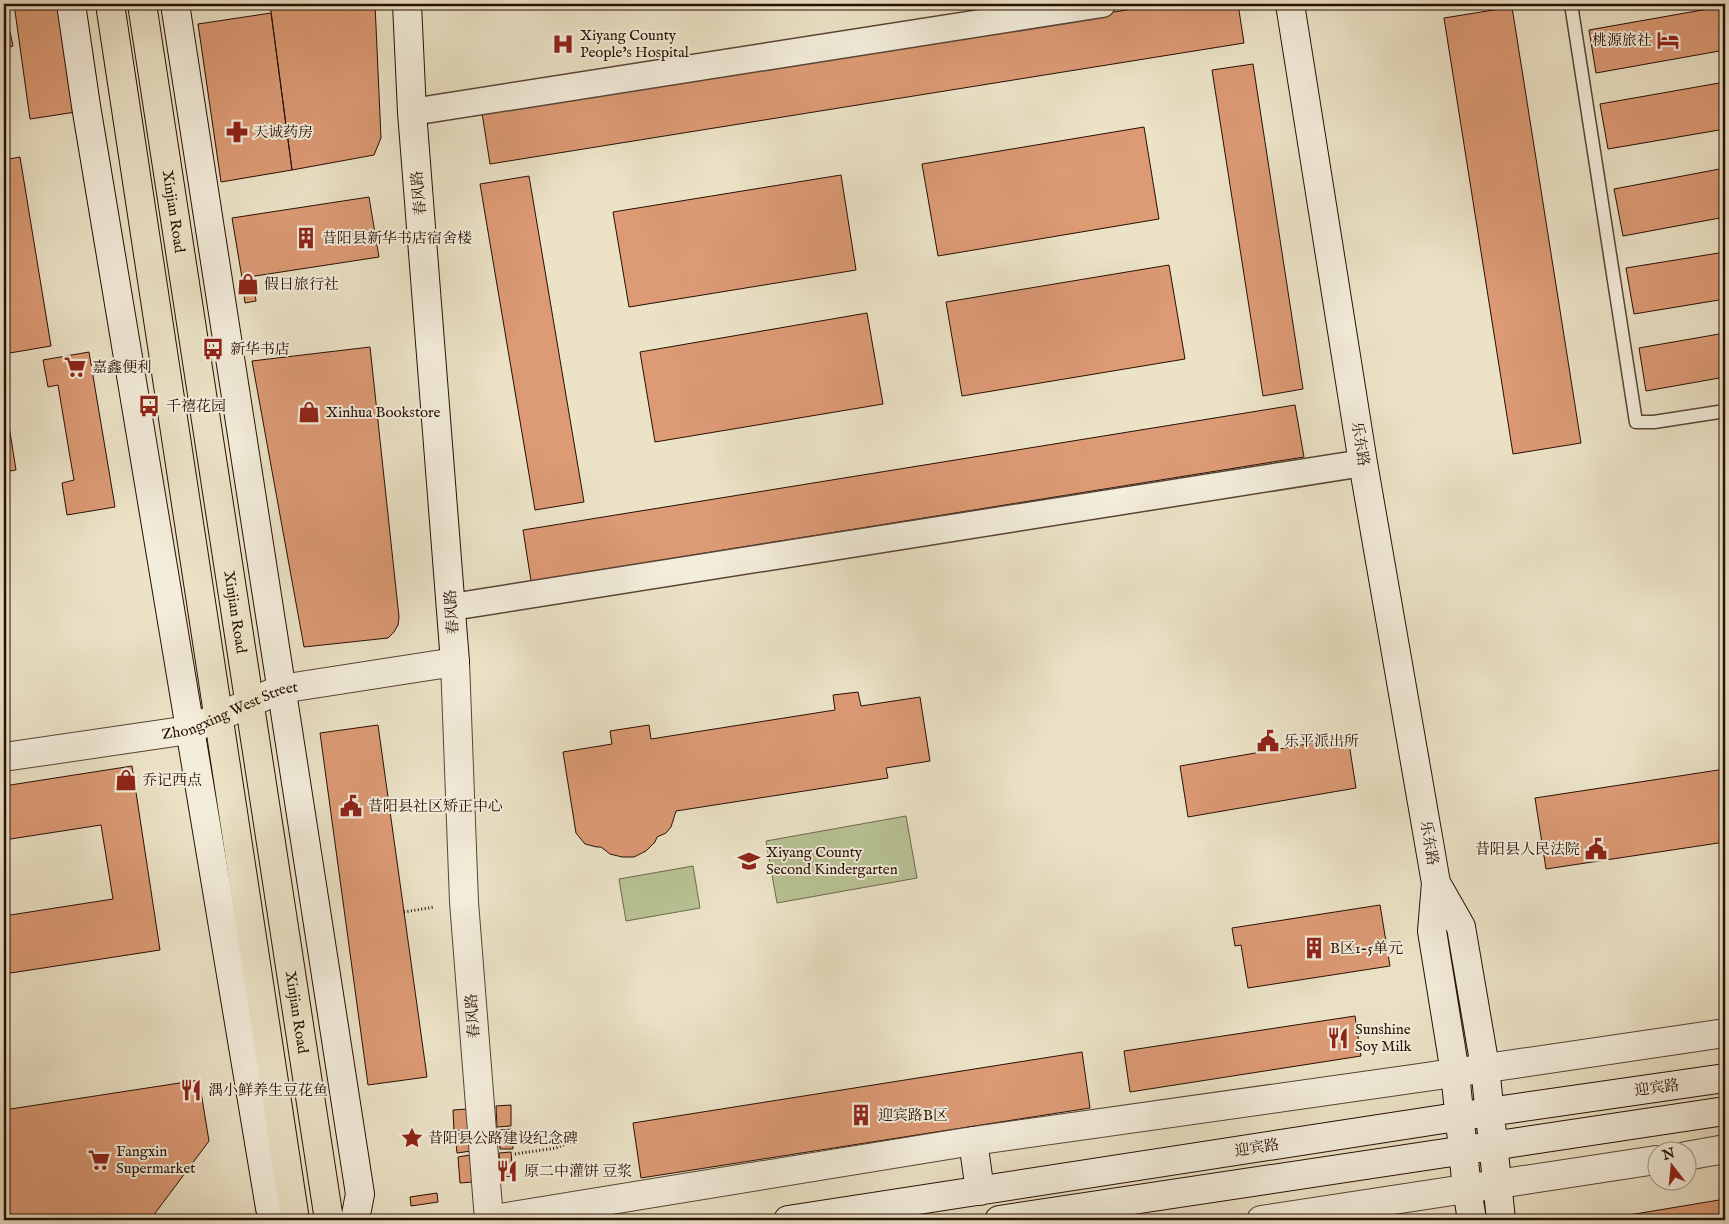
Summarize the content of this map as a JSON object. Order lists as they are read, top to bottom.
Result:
{
  "streets": {
    "main road": [
      "春风路",
      "Xinjian Road",
      "乐东路",
      "Zhongxing West Street",
      "迎宾路"
    ]
  },
  "crossings": [
    ["春风路", "Zhongxing West Street"],
    ["Xinjian Road", "Zhongxing West Street"],
    ["乐东路", "迎宾路"]
  ],
  "places": {
    "hotel": ["桃源旅社"],
    "hospital": ["Xiyang County People's Hospital"],
    "pharmacy": ["天诚药房"],
    "building": ["昔阳县新华书店宿舍楼", "B区1-5单元", "迎宾路B区"],
    "shop": ["假日旅行社", "Xinhua Bookstore", "乔记西点"],
    "bus stop": ["新华书店", "千禧花园"],
    "supermarket": ["嘉鑫便利", "Fangxin Supermarket"],
    "public building": ["乐平派出所", "昔阳县社区矫正中心", "昔阳县人民法院"],
    "school or university": ["Xiyang County Second Kindergarten"],
    "restaurant": ["Sunshine Soy Milk", "湡小鲜养生豆花鱼", "原二中灌饼 豆浆"],
    "place": ["昔阳县公路建设纪念碑"]
  },
  "north": "top"
}
